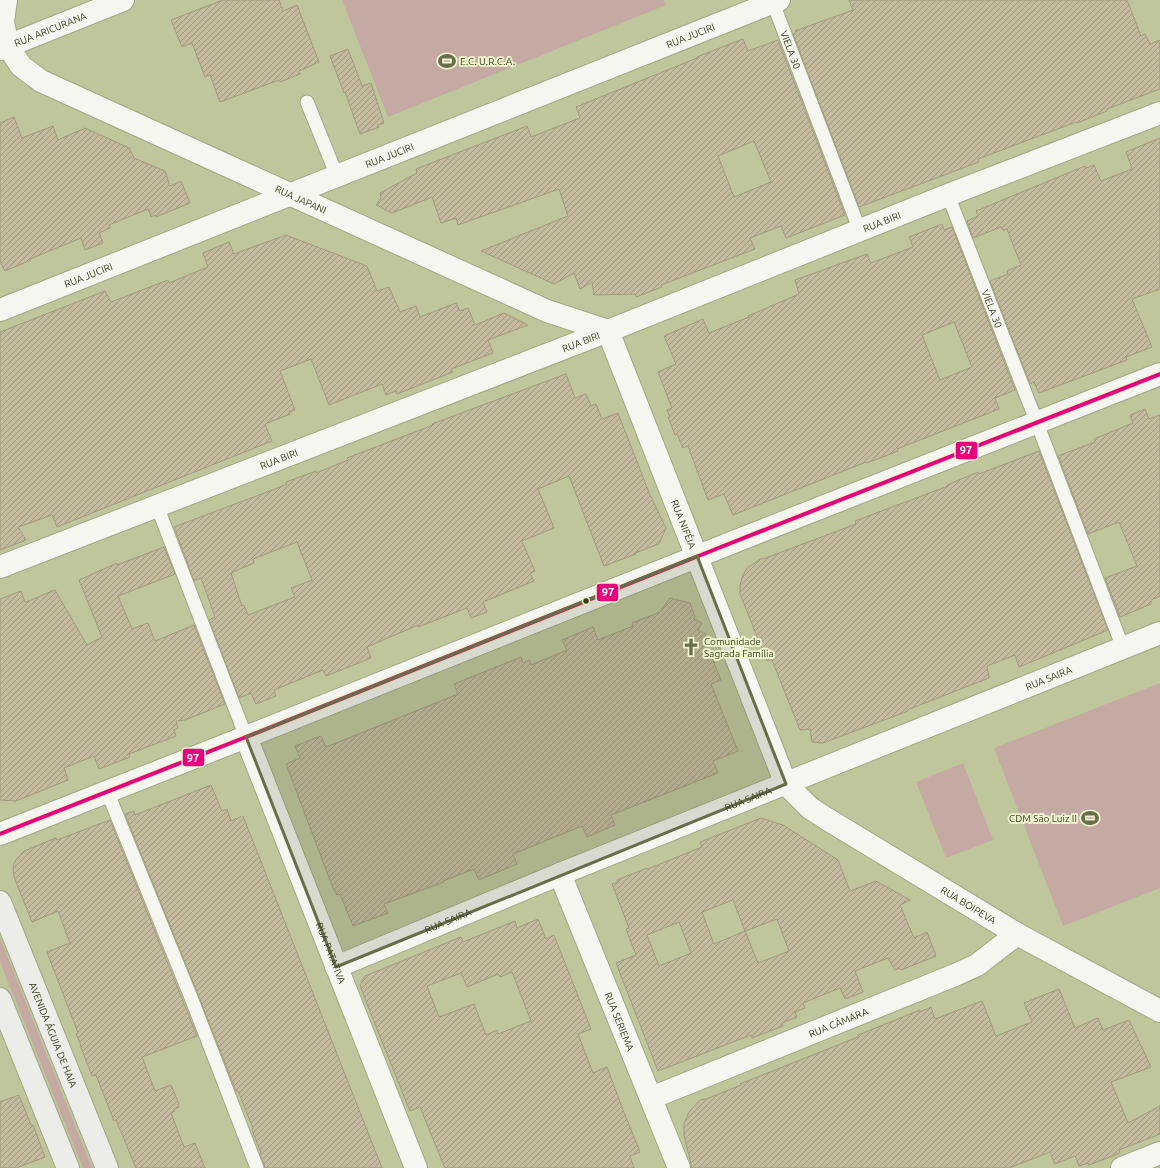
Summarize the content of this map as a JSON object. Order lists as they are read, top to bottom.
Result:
{
  "streets": {
    "main road": ["AVENIDA ÁGUIA DE HAIA"],
    "street": [
      "RUA ARICURANA",
      "RUA JUCIRI",
      "RUA JAPANI",
      "RUA BIRI",
      "RUA NIFÉIA",
      "RUA SAIRA",
      "RUA BOIPEVA",
      "RUA PATATIVA",
      "RUA SERIEMA",
      "RUA CÂMARA"
    ],
    "lane": ["VIELA 30"]
  },
  "crossings": [
    ["RUA ARICURANA", "RUA JAPANI"],
    ["RUA JUCIRI", "VIELA 30"],
    ["RUA JUCIRI", "RUA JAPANI"],
    ["VIELA 30", "RUA BIRI"],
    ["VIELA 30", "RUA SAIRA"],
    ["RUA JAPANI", "RUA BIRI"],
    ["RUA JAPANI", "RUA NIFÉIA"],
    ["RUA BIRI", "RUA NIFÉIA"],
    ["RUA NIFÉIA", "RUA SAIRA"],
    ["RUA NIFÉIA", "RUA BOIPEVA"],
    ["RUA SAIRA", "RUA BOIPEVA"],
    ["RUA SAIRA", "RUA PATATIVA"],
    ["RUA SAIRA", "RUA SERIEMA"],
    ["RUA BOIPEVA", "RUA CÂMARA"],
    ["RUA SERIEMA", "RUA CÂMARA"]
  ],
  "places": {
    "sports": ["E.C. U.R.C.A.", "CDM São Luiz II"],
    "church": ["Comunidade Sagrada Família"]
  },
  "lines": ["transit line 97"]
}
